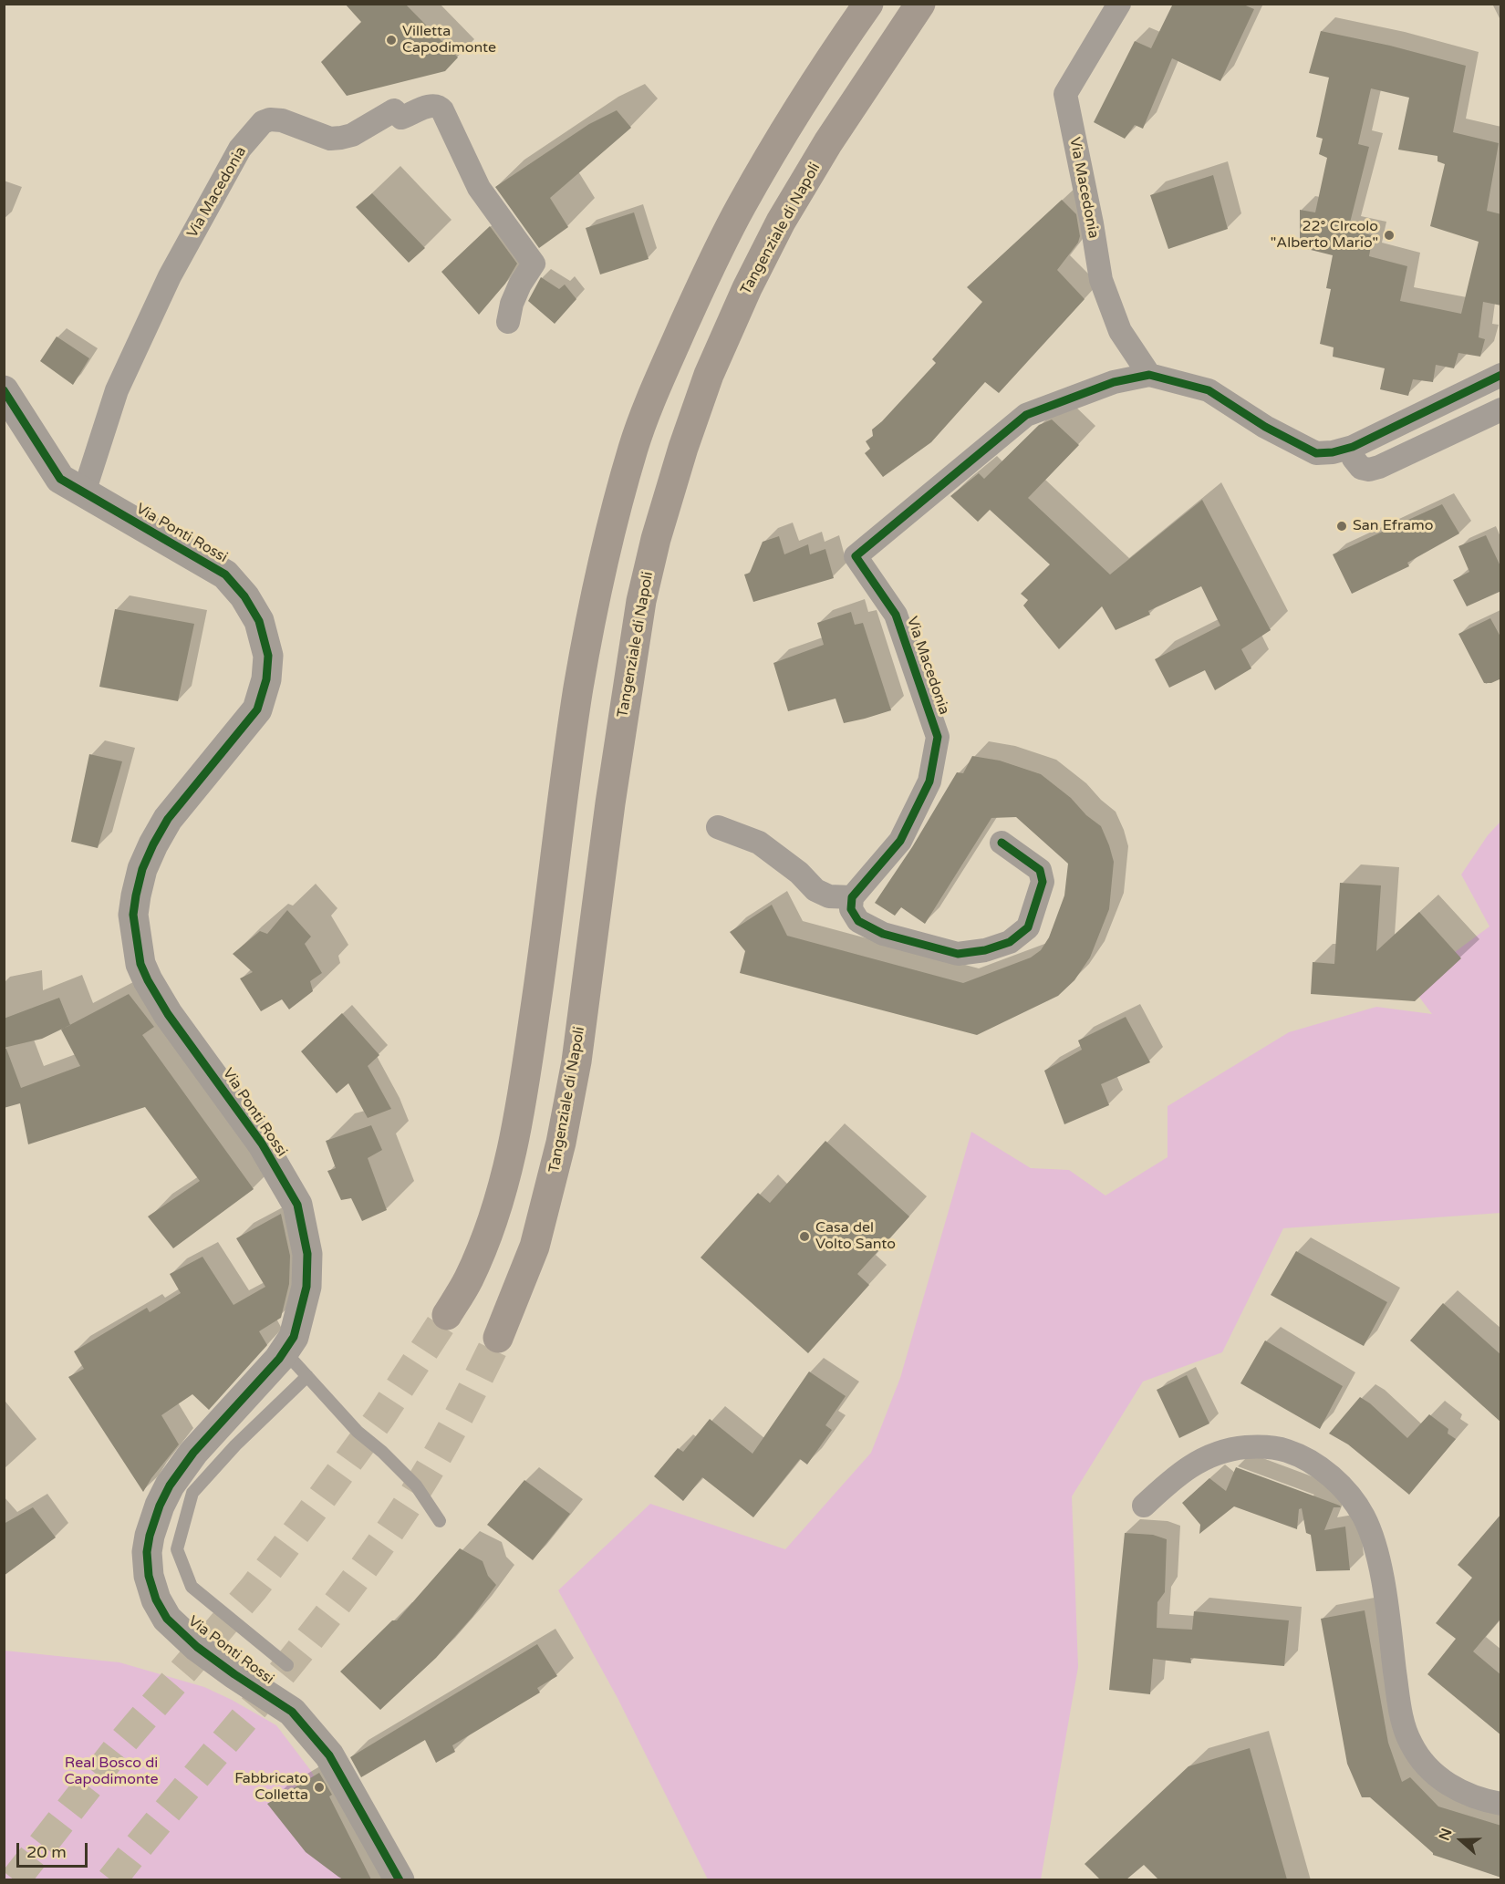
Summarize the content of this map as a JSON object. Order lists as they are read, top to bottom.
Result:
{
  "streets": {
    "highway": ["Tangenziale di Napoli"],
    "street": ["Via Macedonia", "Via Ponti Rossi"]
  },
  "crossings": [
    ["Via Macedonia", "Via Ponti Rossi"]
  ],
  "parks": ["Real Bosco di Capodimonte"],
  "places": [
    "Villetta Capodimonte",
    "22° CIrcolo \"Alberto Mario\"",
    "San Eframo",
    "Casa del Volto Santo",
    "Fabbricato Colletta"
  ],
  "scale_bar": "20 m",
  "north": "left"
}
